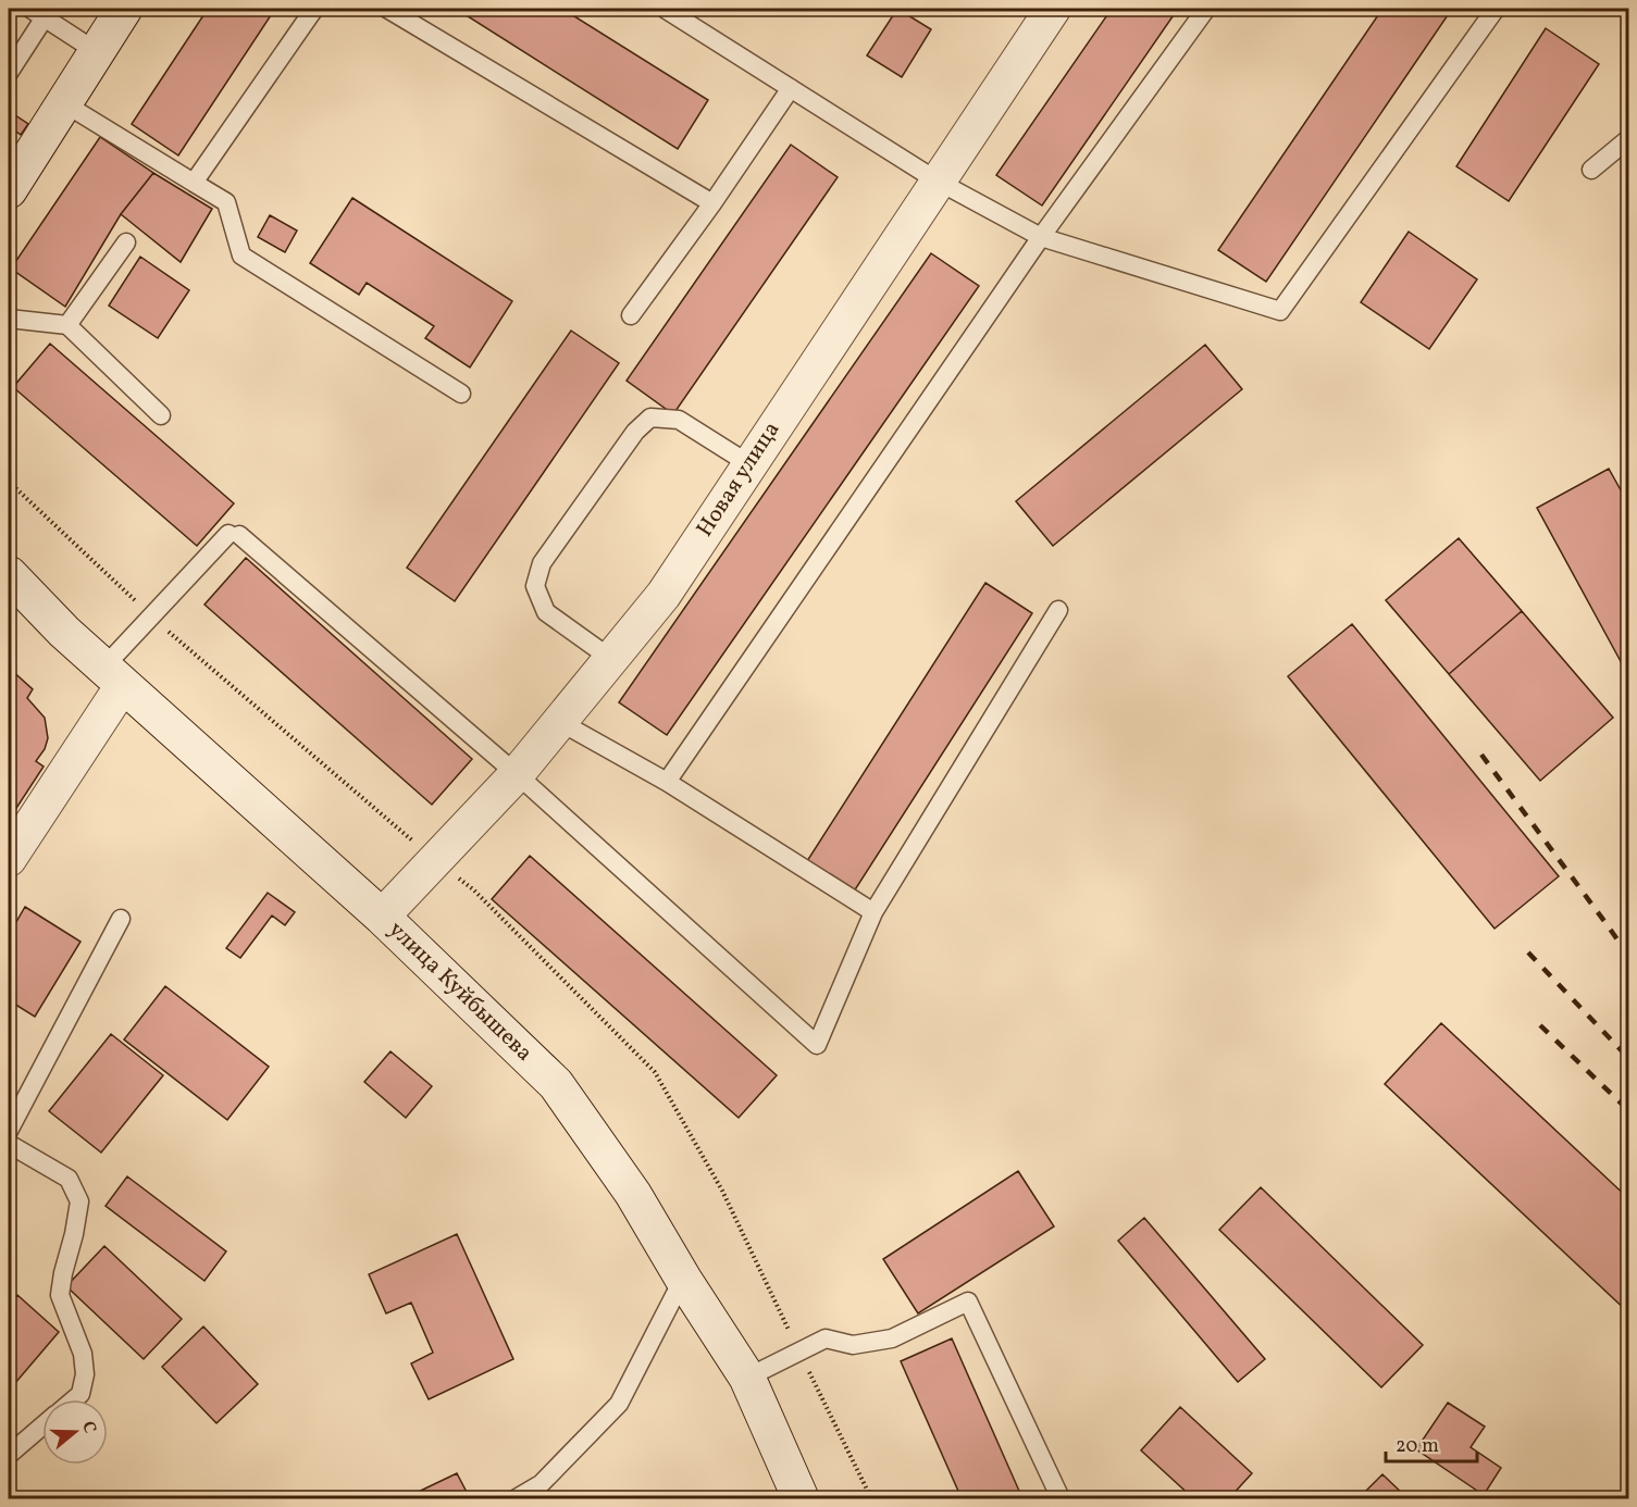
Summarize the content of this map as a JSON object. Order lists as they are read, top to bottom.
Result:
{
  "streets": {
    "main road": ["улица Куйбышева"],
    "street": ["Новая улица"]
  },
  "crossings": [
    ["Новая улица", "улица Куйбышева"]
  ],
  "scale_bar": "20 m",
  "north": "right"
}
